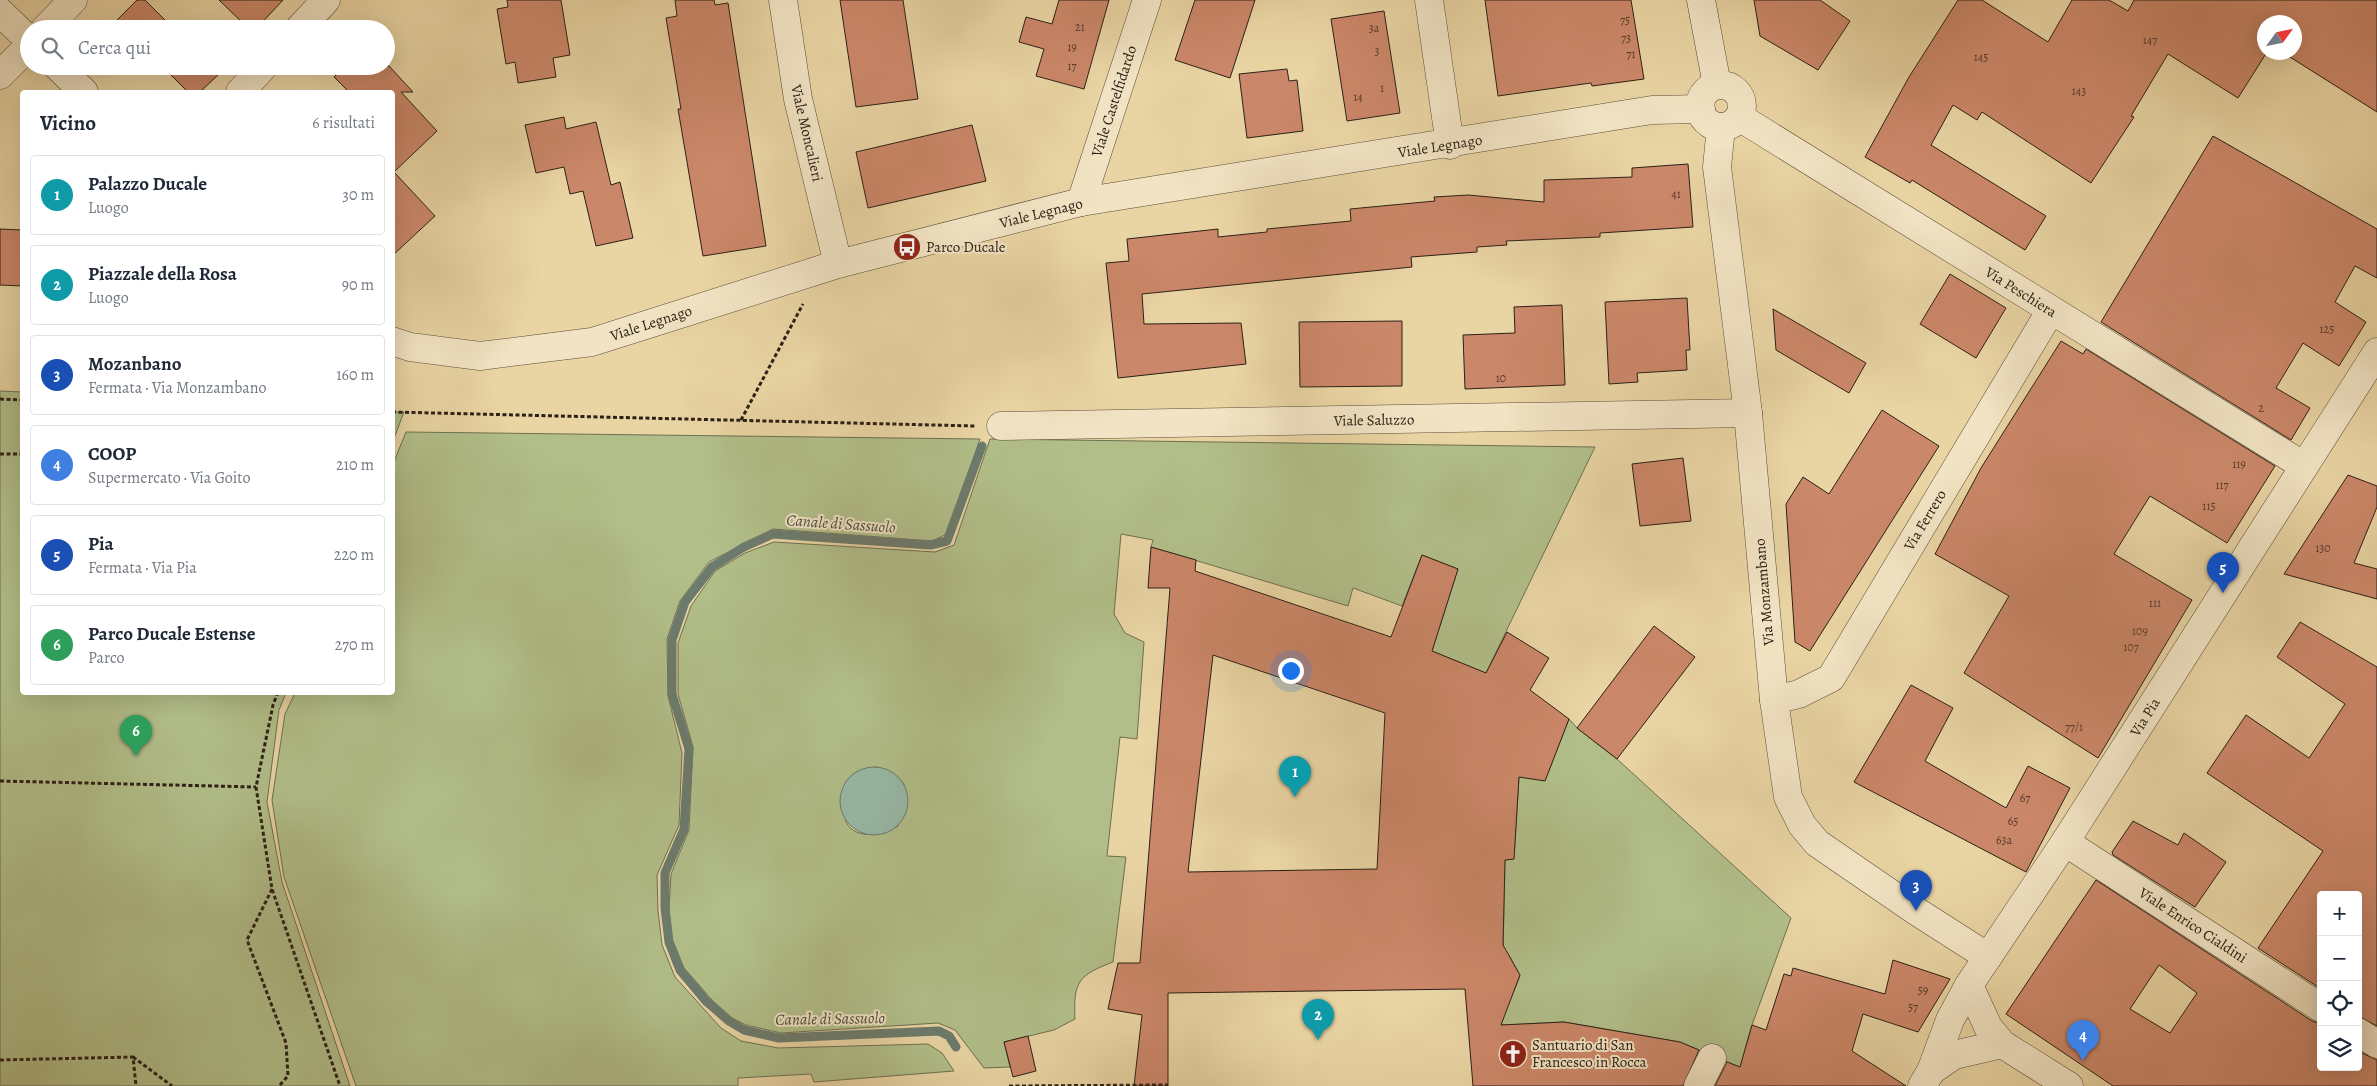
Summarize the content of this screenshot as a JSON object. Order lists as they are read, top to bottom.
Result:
{
  "streets": {
    "street": [
      "Viale Castelfidardo",
      "Viale Moncalieri",
      "Viale Legnago",
      "Via Peschiera",
      "Viale Saluzzo",
      "Via Ferrero",
      "Via Monzambano",
      "Via Pia",
      "Viale Enrico Cialdini"
    ]
  },
  "crossings": [
    ["Viale Castelfidardo", "Viale Legnago"],
    ["Viale Moncalieri", "Viale Legnago"],
    ["Viale Legnago", "Via Peschiera"],
    ["Viale Legnago", "Via Monzambano"],
    ["Via Peschiera", "Via Ferrero"],
    ["Via Peschiera", "Via Monzambano"],
    ["Via Peschiera", "Via Pia"],
    ["Viale Saluzzo", "Via Monzambano"],
    ["Via Ferrero", "Via Monzambano"],
    ["Via Monzambano", "Via Pia"],
    ["Via Pia", "Viale Enrico Cialdini"]
  ],
  "water": ["Canale di Sassuolo"],
  "places": {
    "bus stop": ["Parco Ducale"],
    "church": ["Santuario di San Francesco in Rocca"]
  },
  "house_numbers": [
    "75",
    "21",
    "3a",
    "73",
    "147",
    "19",
    "3",
    "71",
    "145",
    "17",
    "1",
    "143",
    "14",
    "41",
    "125",
    "10",
    "2",
    "119",
    "117",
    "115",
    "130",
    "111",
    "109",
    "107",
    "77/1",
    "67",
    "65",
    "63a",
    "59",
    "57"
  ],
  "north": "top right",
  "page": {
    "search": "Cerca qui",
    "heading": ["Vicino", "6 risultati"],
    "list": [
      {
        "mark": "1",
        "name": "Palazzo Ducale",
        "note": "Luogo",
        "value": "30 m"
      },
      {
        "mark": "2",
        "name": "Piazzale della Rosa",
        "note": "Luogo",
        "value": "90 m"
      },
      {
        "mark": "3",
        "name": "Mozanbano",
        "note": "Fermata · Via Monzambano",
        "value": "160 m"
      },
      {
        "mark": "4",
        "name": "COOP",
        "note": "Supermercato · Via Goito",
        "value": "210 m"
      },
      {
        "mark": "5",
        "name": "Pia",
        "note": "Fermata · Via Pia",
        "value": "220 m"
      },
      {
        "mark": "6",
        "name": "Parco Ducale Estense",
        "note": "Parco",
        "value": "270 m"
      }
    ],
    "pins": [
      "5",
      "6",
      "1",
      "3",
      "2",
      "4"
    ],
    "map_buttons": ["+", "−"]
  }
}
